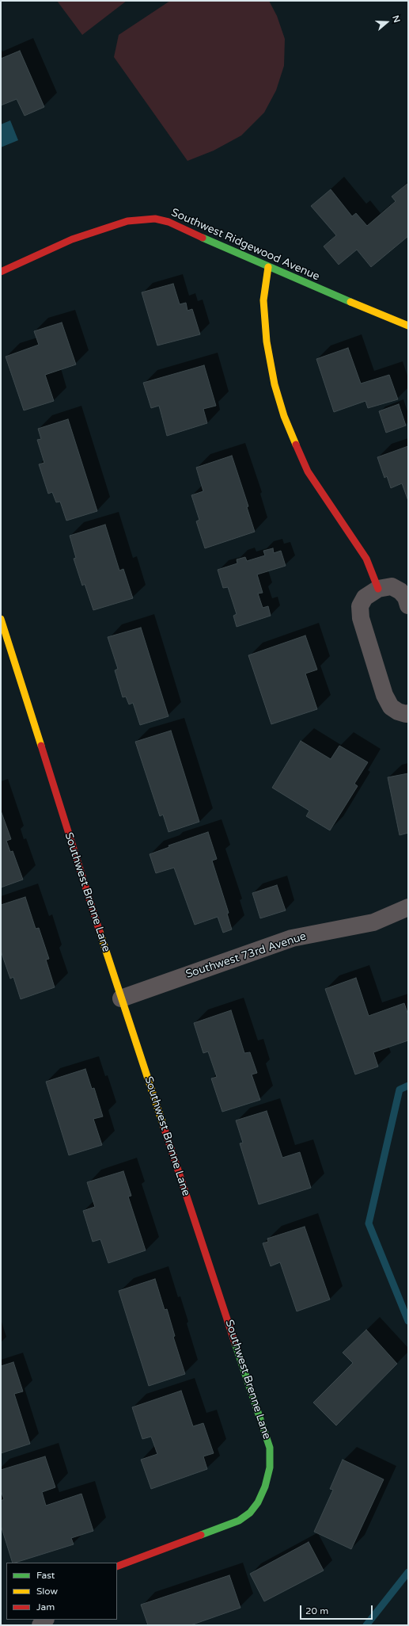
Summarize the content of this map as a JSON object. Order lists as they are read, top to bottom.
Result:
{
  "streets": {
    "street": ["Southwest Ridgewood Avenue", "Southwest Brenne Lane", "Southwest 73rd Avenue"]
  },
  "crossings": [
    ["Southwest Brenne Lane", "Southwest 73rd Avenue"]
  ],
  "legend": ["Fast", "Slow", "Jam"],
  "scale_bar": "20 m",
  "north": "right"
}
